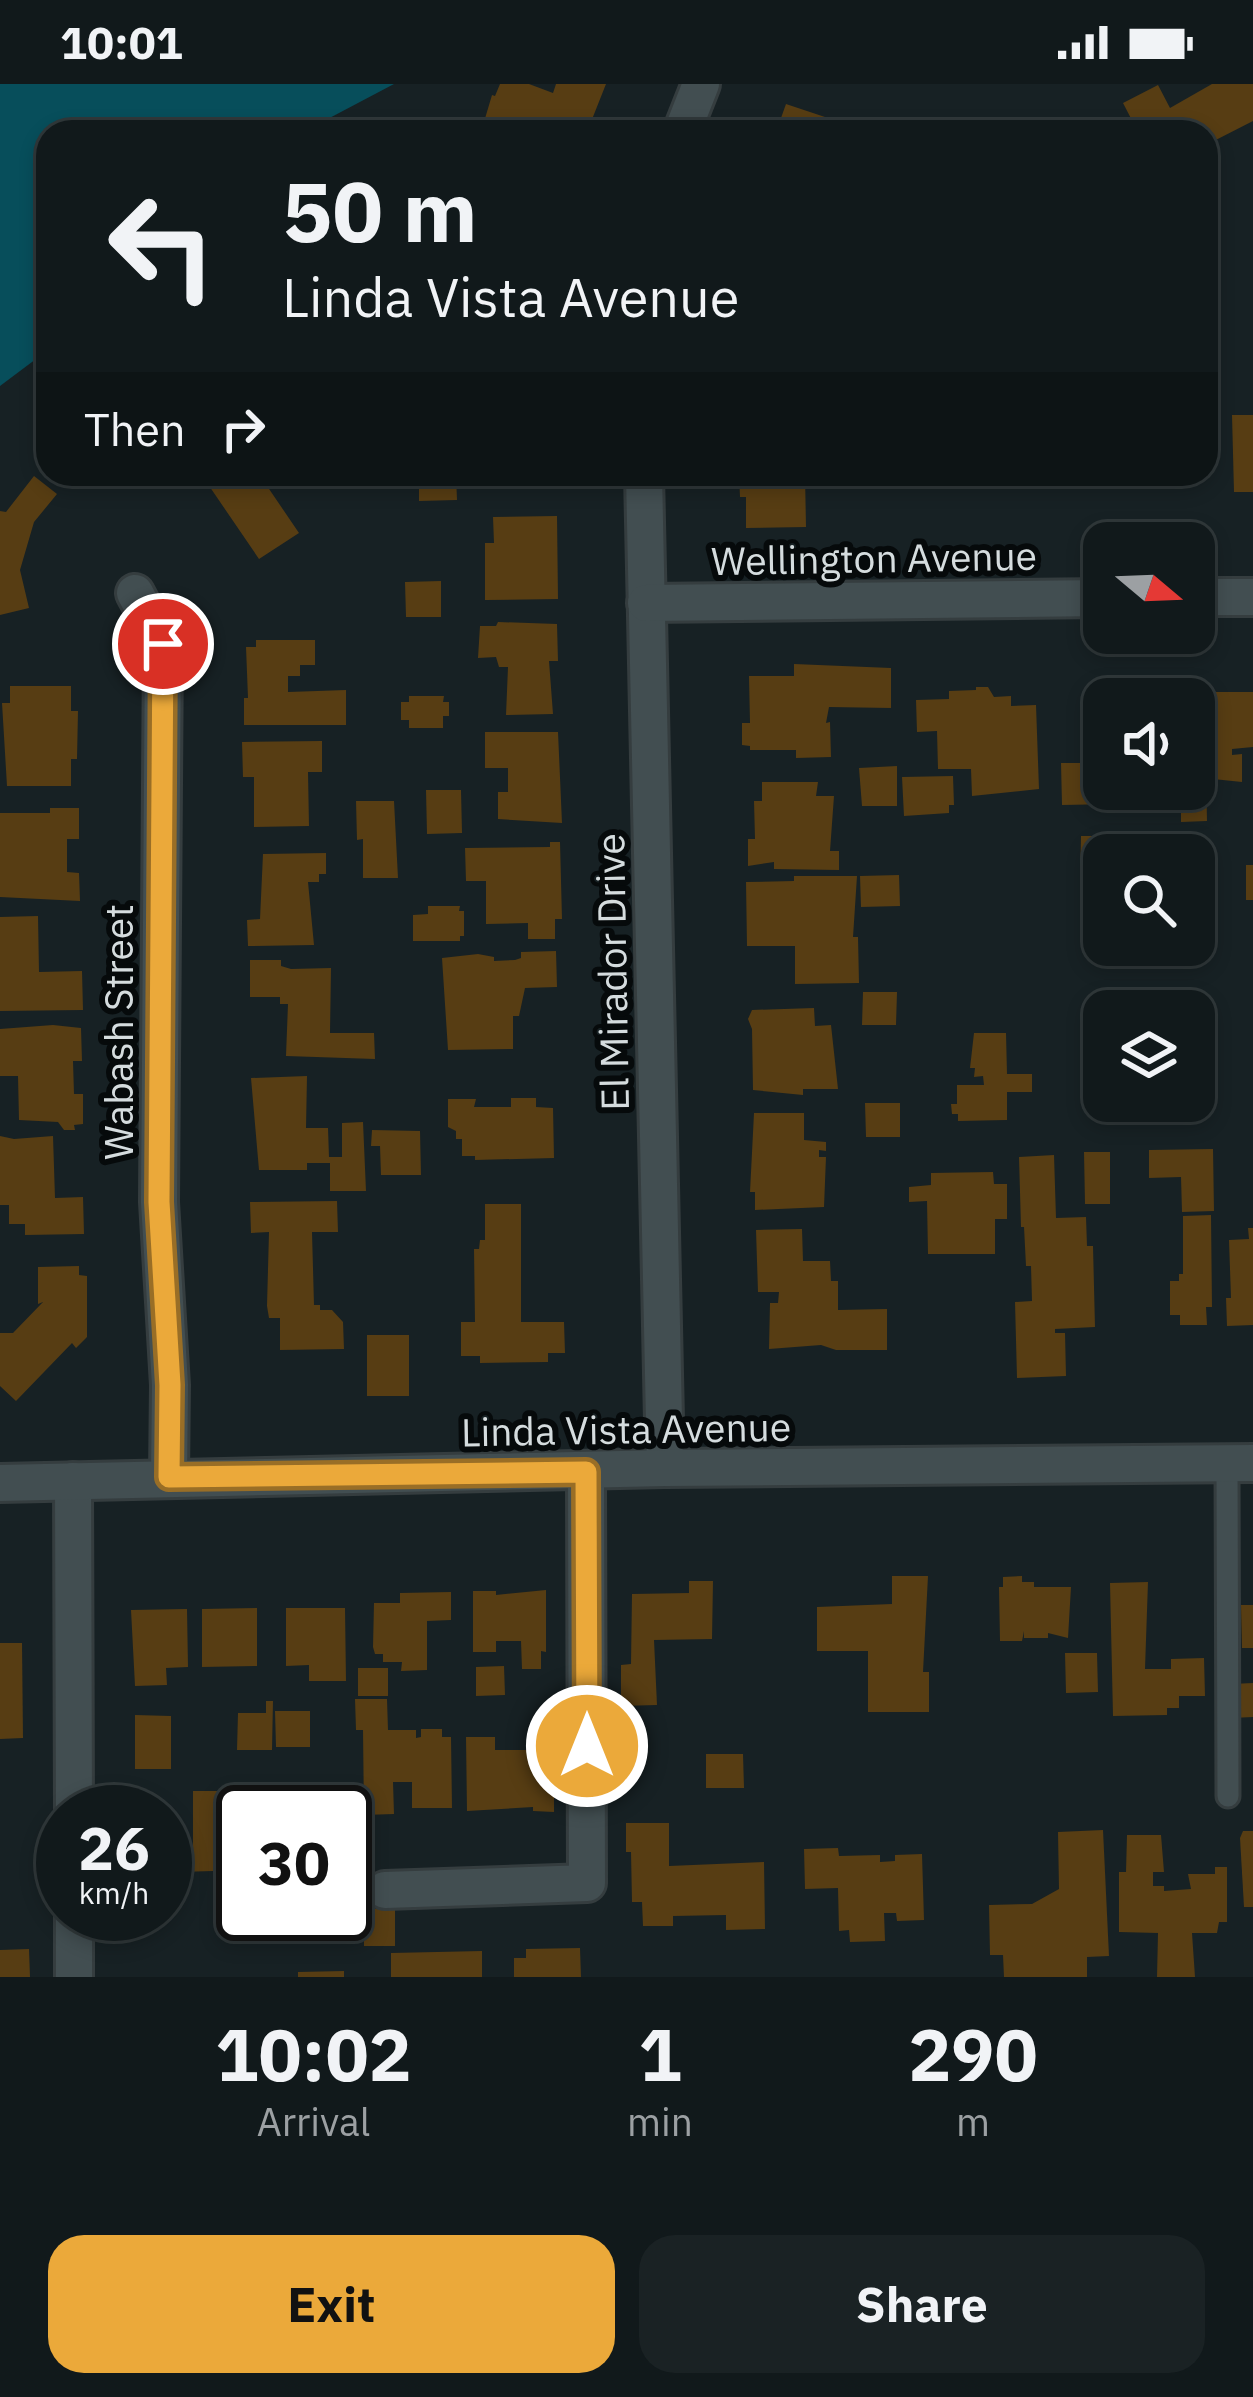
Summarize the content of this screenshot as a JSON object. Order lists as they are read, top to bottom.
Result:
{
  "streets": {
    "street": [
      "Wellington Avenue",
      "El Mirador Drive",
      "Wabash Street",
      "Linda Vista Avenue"
    ]
  },
  "crossings": [
    ["Wellington Avenue", "El Mirador Drive"],
    ["El Mirador Drive", "Linda Vista Avenue"],
    ["Wabash Street", "Linda Vista Avenue"]
  ],
  "north": "right",
  "page": {
    "status": "10:01",
    "turn": ["50 m", "Linda Vista Avenue"],
    "then": "Then",
    "speed": "26 km/h",
    "limit": "30",
    "eta": [
      "10:02",
      "Arrival",
      "1",
      "min",
      "290",
      "m"
    ],
    "buttons": ["Exit", "Share"]
  }
}
